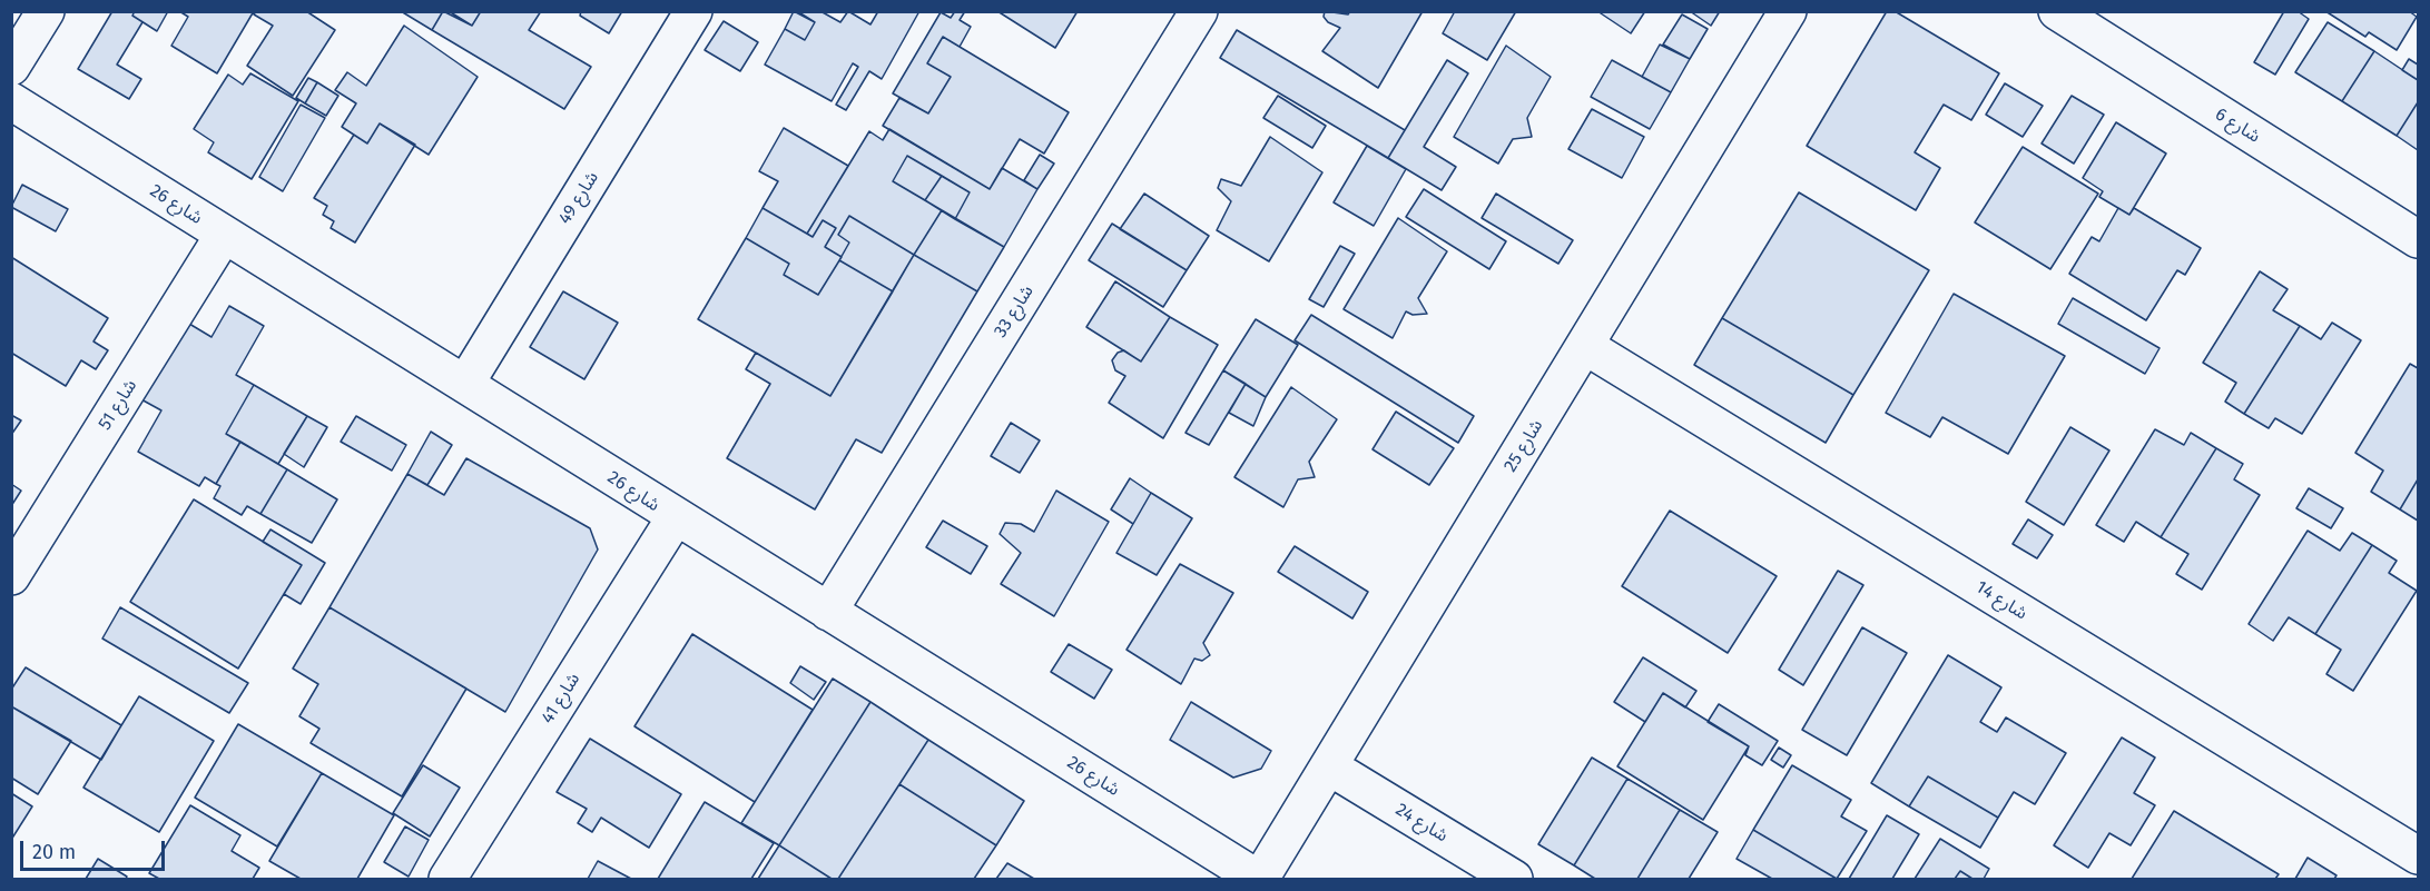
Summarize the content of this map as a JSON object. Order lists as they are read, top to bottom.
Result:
{
  "streets": {
    "street": [
      "شارع 6",
      "شارع 49",
      "شارع 26",
      "شارع 33",
      "شارع 51",
      "شارع 25",
      "شارع 14",
      "شارع 41",
      "شارع 24"
    ]
  },
  "crossings": [
    ["شارع 49", "شارع 26"],
    ["شارع 26", "شارع 33"],
    ["شارع 26", "شارع 51"],
    ["شارع 26", "شارع 25"],
    ["شارع 26", "شارع 41"],
    ["شارع 25", "شارع 14"],
    ["شارع 25", "شارع 24"]
  ],
  "scale_bar": "20 m"
}
